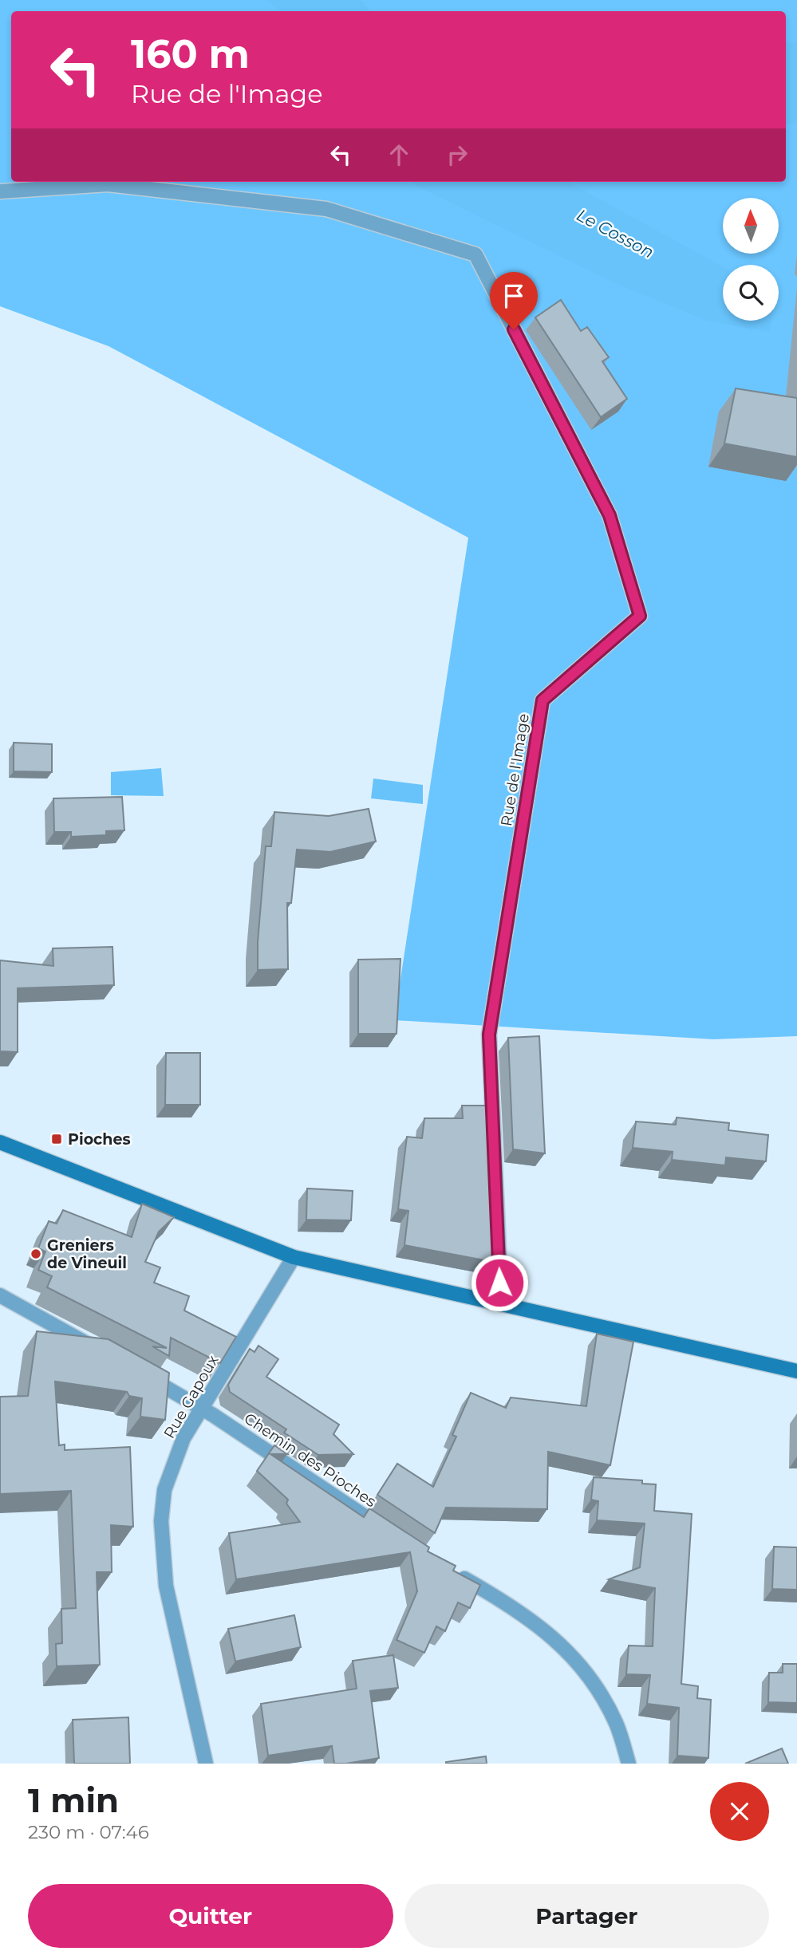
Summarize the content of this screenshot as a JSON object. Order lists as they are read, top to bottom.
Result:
{
  "streets": {
    "street": ["Rue de l'Image", "Rue Gapoux", "Chemin des Pioches"]
  },
  "crossings": [
    ["Rue Gapoux", "Chemin des Pioches"]
  ],
  "water": ["Le Cosson"],
  "places": {
    "transit": ["Pioches"],
    "other": ["Greniers de Vineuil"]
  },
  "north": "top",
  "page": {
    "turn": ["160 m", "Rue de l'Image"],
    "heading": ["1 min", "230 m · 07:46"],
    "buttons": ["Quitter", "Partager"]
  }
}
